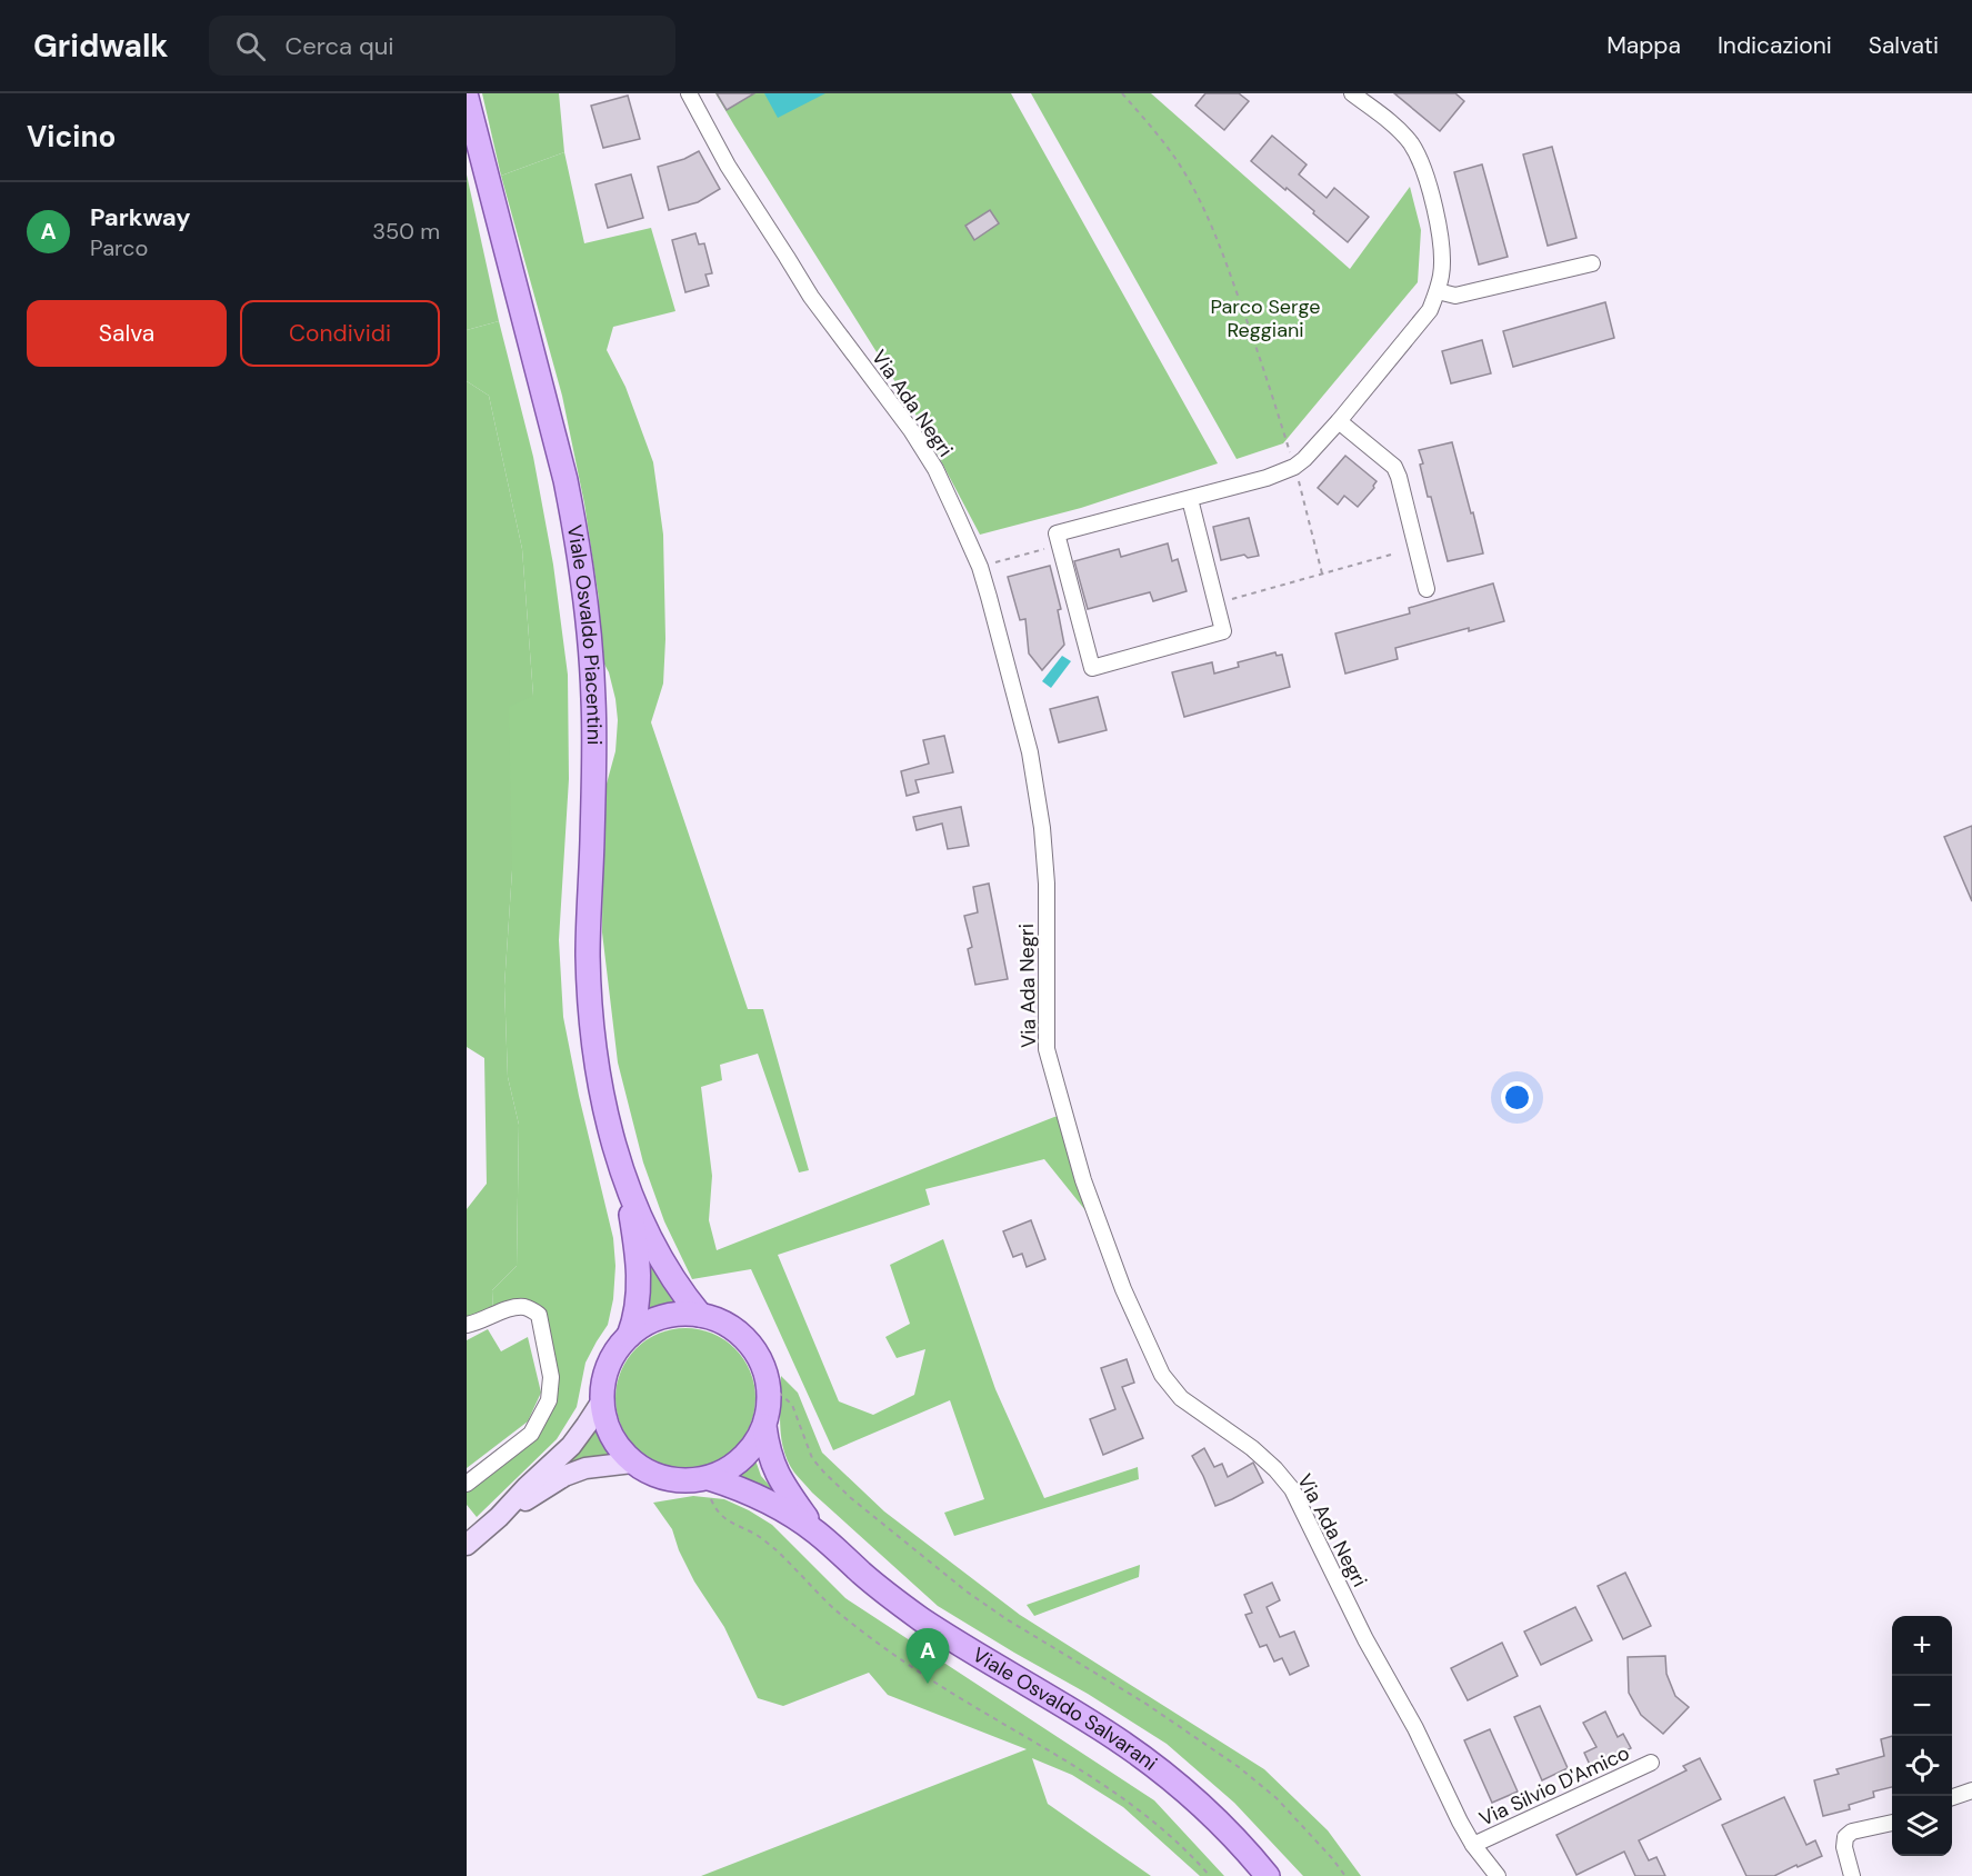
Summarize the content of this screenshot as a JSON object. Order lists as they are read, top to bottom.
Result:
{
  "streets": {
    "main road": ["Viale Osvaldo Piacentini", "Viale Osvaldo Salvarani"],
    "street": ["Via Ada Negri", "Via Silvio D'Amico"]
  },
  "crossings": [
    ["Via Ada Negri", "Via Silvio D'Amico"],
    ["Viale Osvaldo Piacentini", "Viale Osvaldo Salvarani"]
  ],
  "parks": ["Parco Serge Reggiani"],
  "page": {
    "header": "Gridwalk",
    "search": "Cerca qui",
    "nav": ["Mappa", "Indicazioni", "Salvati"],
    "heading": "Vicino",
    "list": [
      {
        "mark": "A",
        "name": "Parkway",
        "note": "Parco",
        "value": "350 m"
      }
    ],
    "buttons": ["Salva", "Condividi"],
    "map_buttons": ["+", "−"],
    "pins": "A"
  }
}
